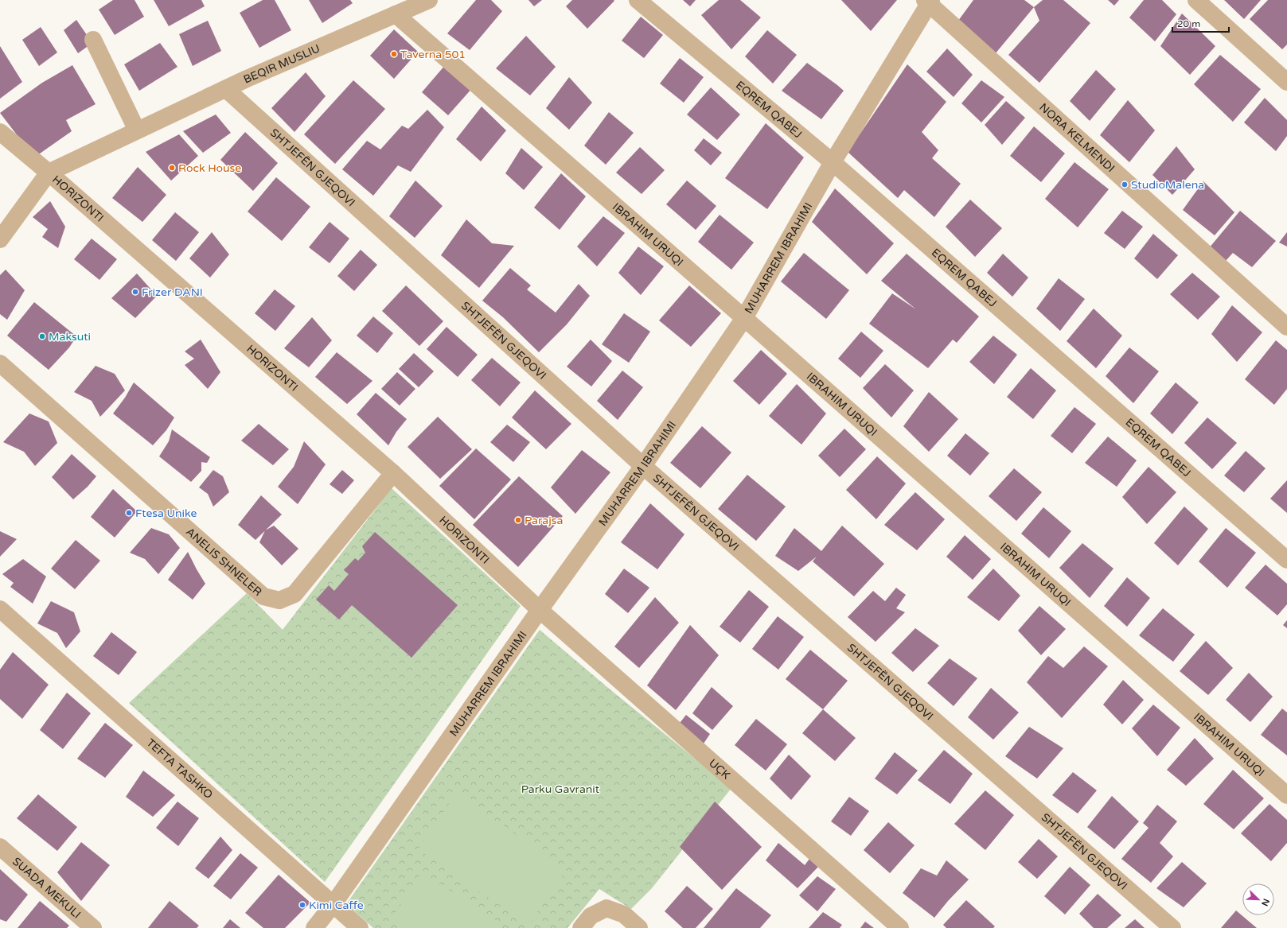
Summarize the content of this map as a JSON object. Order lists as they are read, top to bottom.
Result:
{
  "streets": {
    "street": [
      "BEQIR MUSLIU",
      "EQREM QABEJ",
      "NORA KELMENDI",
      "SHTJEFËN GJEQOVI",
      "HORIZONTI",
      "IBRAHIM URUQI",
      "MUHARREM IBRAHIMI",
      "ANELIS SHNELER",
      "TEFTA TASHKO",
      "UÇK",
      "SUADA MEKULI"
    ]
  },
  "crossings": [
    ["BEQIR MUSLIU", "SHTJEFËN GJEQOVI"],
    ["BEQIR MUSLIU", "HORIZONTI"],
    ["BEQIR MUSLIU", "IBRAHIM URUQI"],
    ["EQREM QABEJ", "MUHARREM IBRAHIMI"],
    ["NORA KELMENDI", "MUHARREM IBRAHIMI"],
    ["SHTJEFËN GJEQOVI", "MUHARREM IBRAHIMI"],
    ["HORIZONTI", "MUHARREM IBRAHIMI"],
    ["HORIZONTI", "ANELIS SHNELER"],
    ["HORIZONTI", "UÇK"],
    ["IBRAHIM URUQI", "MUHARREM IBRAHIMI"],
    ["MUHARREM IBRAHIMI", "TEFTA TASHKO"],
    ["MUHARREM IBRAHIMI", "UÇK"]
  ],
  "parks": ["Parku Gavranit"],
  "places": [
    "Taverna 501",
    "Rock House",
    "StudioMalena",
    "Frizer DANI",
    "Maksuti",
    "Ftesa Unike",
    "Parajsa",
    "Kimi Caffe"
  ],
  "scale_bar": "20 m",
  "north": "bottom right"
}
